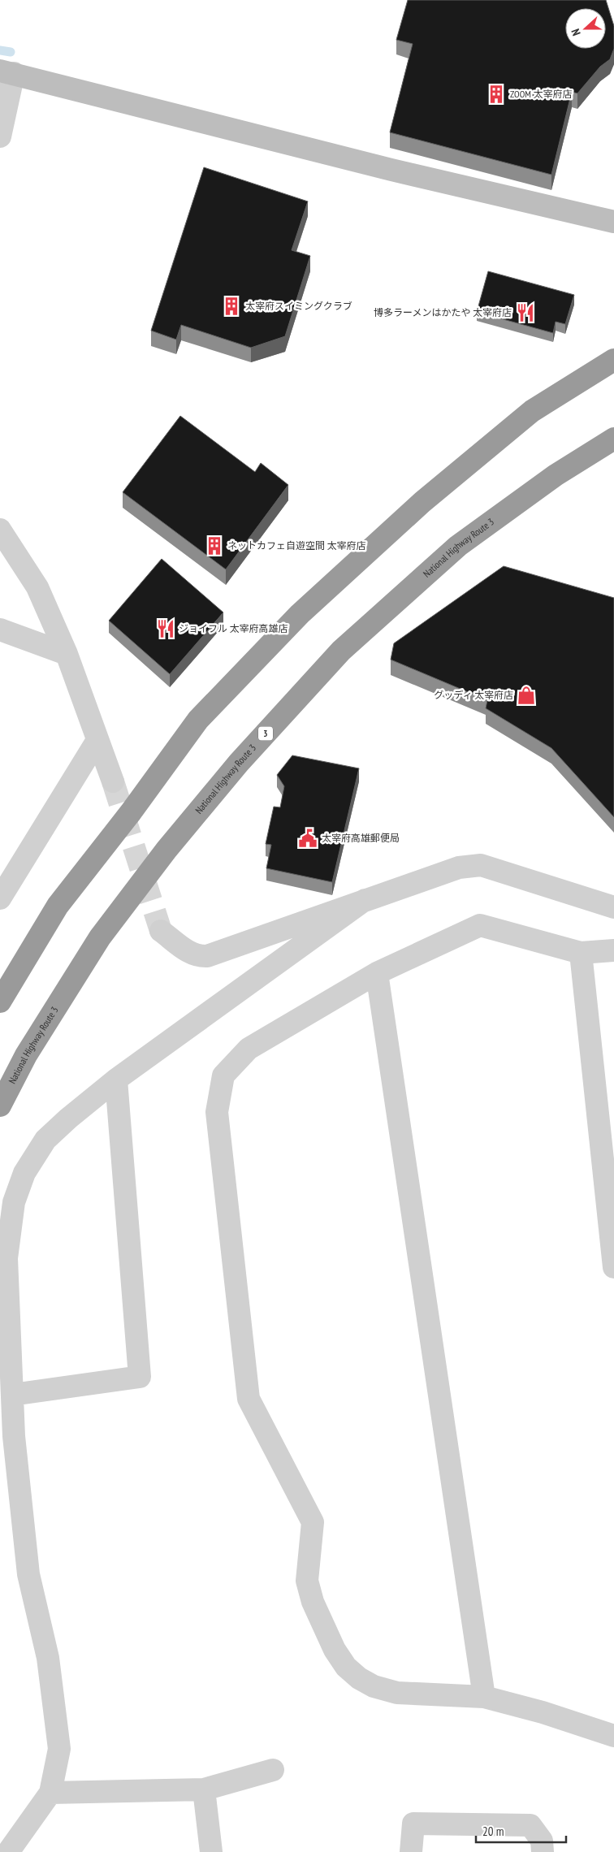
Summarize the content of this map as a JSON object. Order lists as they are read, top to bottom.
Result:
{
  "streets": {
    "highway": ["National Highway Route 3", "3"]
  },
  "places": {
    "building": ["ZOOM 太宰府店", "太宰府スイミングクラブ", "ネットカフェ自遊空間 太宰府店"],
    "restaurant": ["博多ラーメンはかたや 太宰府店", "ジョイフル 太宰府高雄店"],
    "shop": ["グッディ 太宰府店"],
    "public building": ["太宰府高雄郵便局"]
  },
  "scale_bar": "20 m",
  "north": "left"
}
